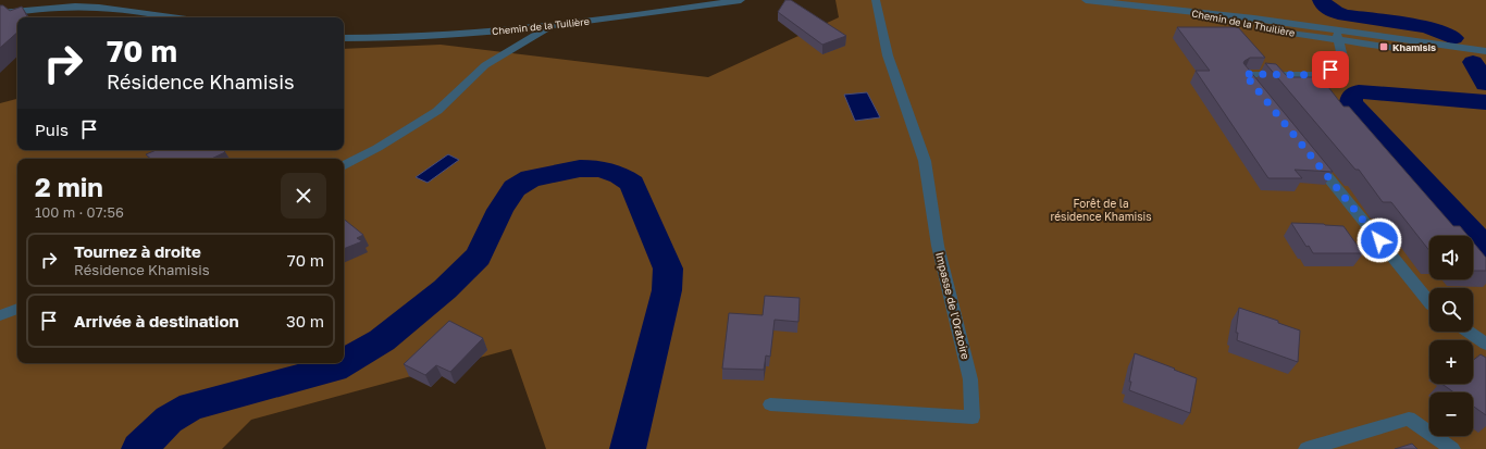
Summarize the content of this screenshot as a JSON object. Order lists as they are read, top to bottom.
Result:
{
  "streets": {
    "street": ["Chemin de la Thuilière", "Chemin de la Tuilière", "Impasse de l'Oratoire"]
  },
  "parks": ["Forêt de la résidence Khamisis"],
  "places": {
    "transit": ["Khamisis"]
  },
  "page": {
    "turn": ["70 m", "Résidence Khamisis"],
    "then": "Puis",
    "heading": ["2 min", "100 m · 07:56"],
    "list": [
      {
        "name": "Tournez à droite",
        "note": "Résidence Khamisis",
        "value": "70 m"
      },
      {
        "name": "Arrivée à destination",
        "value": "30 m"
      }
    ],
    "map_buttons": ["+", "−"]
  }
}
